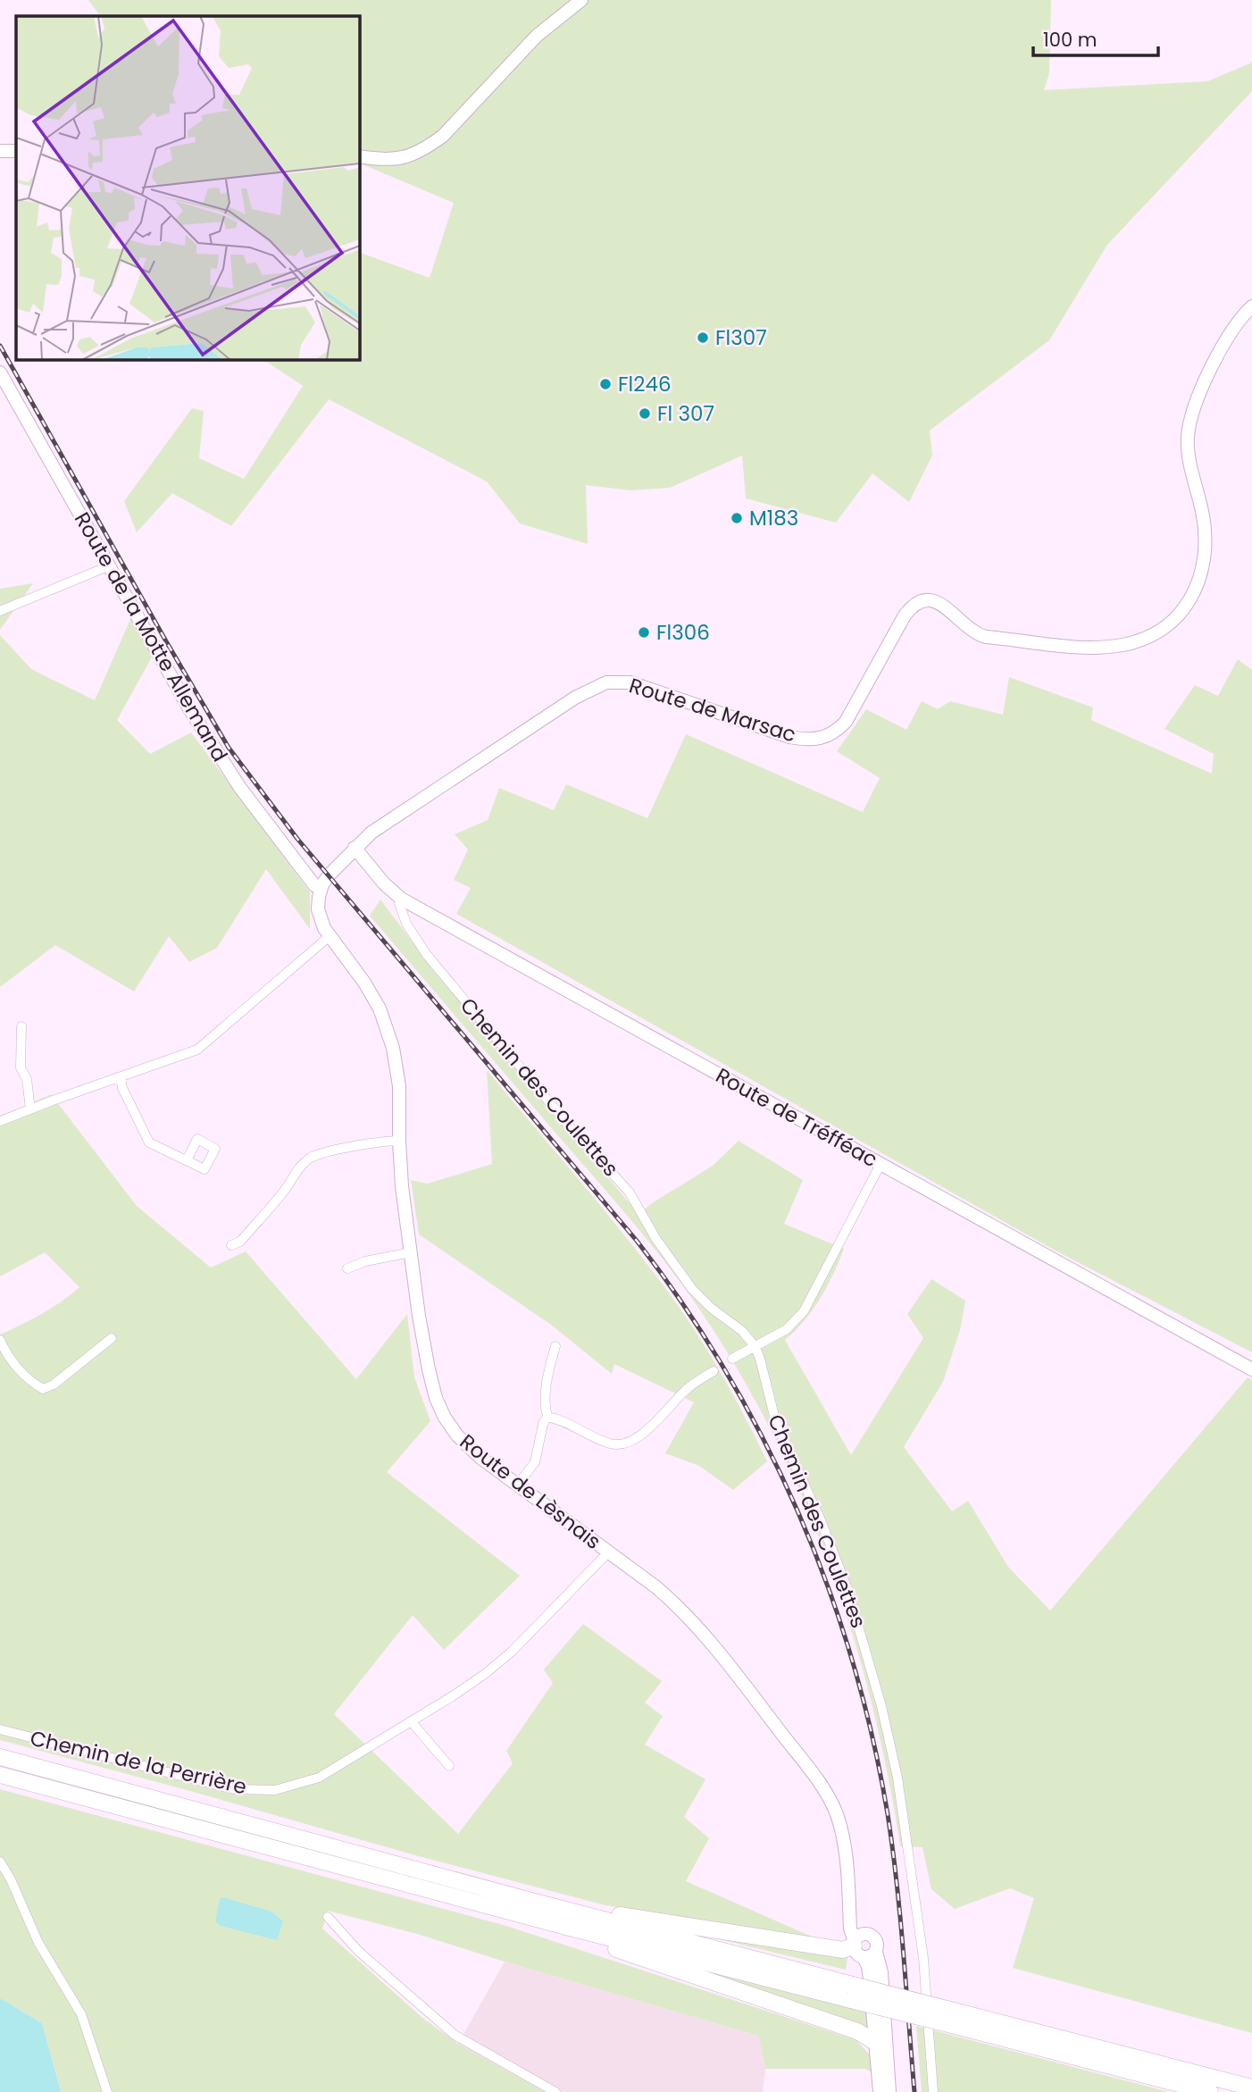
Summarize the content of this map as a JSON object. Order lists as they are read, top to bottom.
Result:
{
  "streets": {
    "street": [
      "Route de la Motte Allemand",
      "Route de Marsac",
      "Chemin des Coulettes",
      "Route de Tréfféac",
      "Route de Lèsnais",
      "Chemin de la Perrière"
    ]
  },
  "crossings": [
    ["Route de la Motte Allemand", "Route de Lèsnais"],
    ["Route de Marsac", "Route de Tréfféac"],
    ["Chemin des Coulettes", "Route de Tréfféac"],
    ["Route de Lèsnais", "Chemin de la Perrière"]
  ],
  "places": [
    "Fl307",
    "Fl246",
    "Fl 307",
    "M183",
    "Fl306"
  ],
  "scale_bar": "100 m"
}
